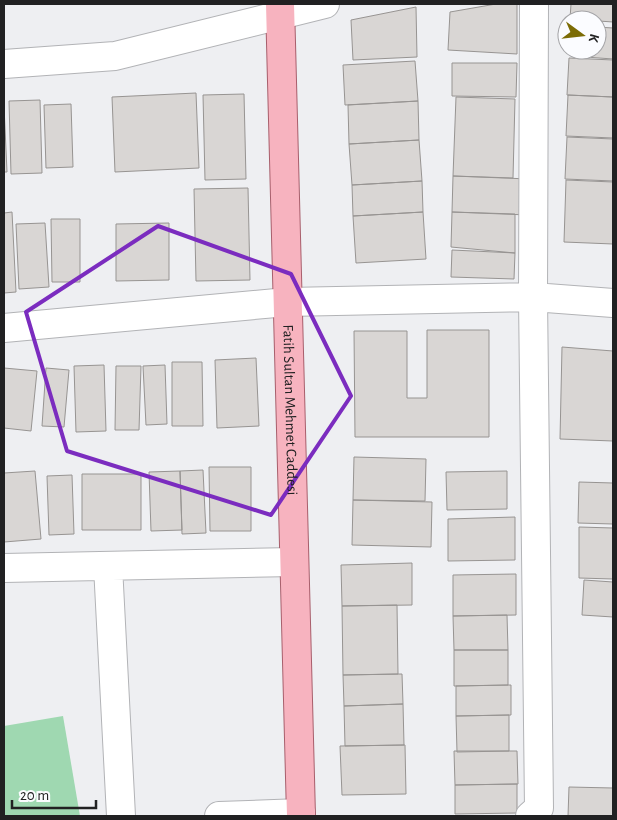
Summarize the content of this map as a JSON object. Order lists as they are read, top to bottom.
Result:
{
  "streets": {
    "main road": ["Fatih Sultan Mehmet Caddesi"]
  },
  "scale_bar": "20 m",
  "north": "right"
}
